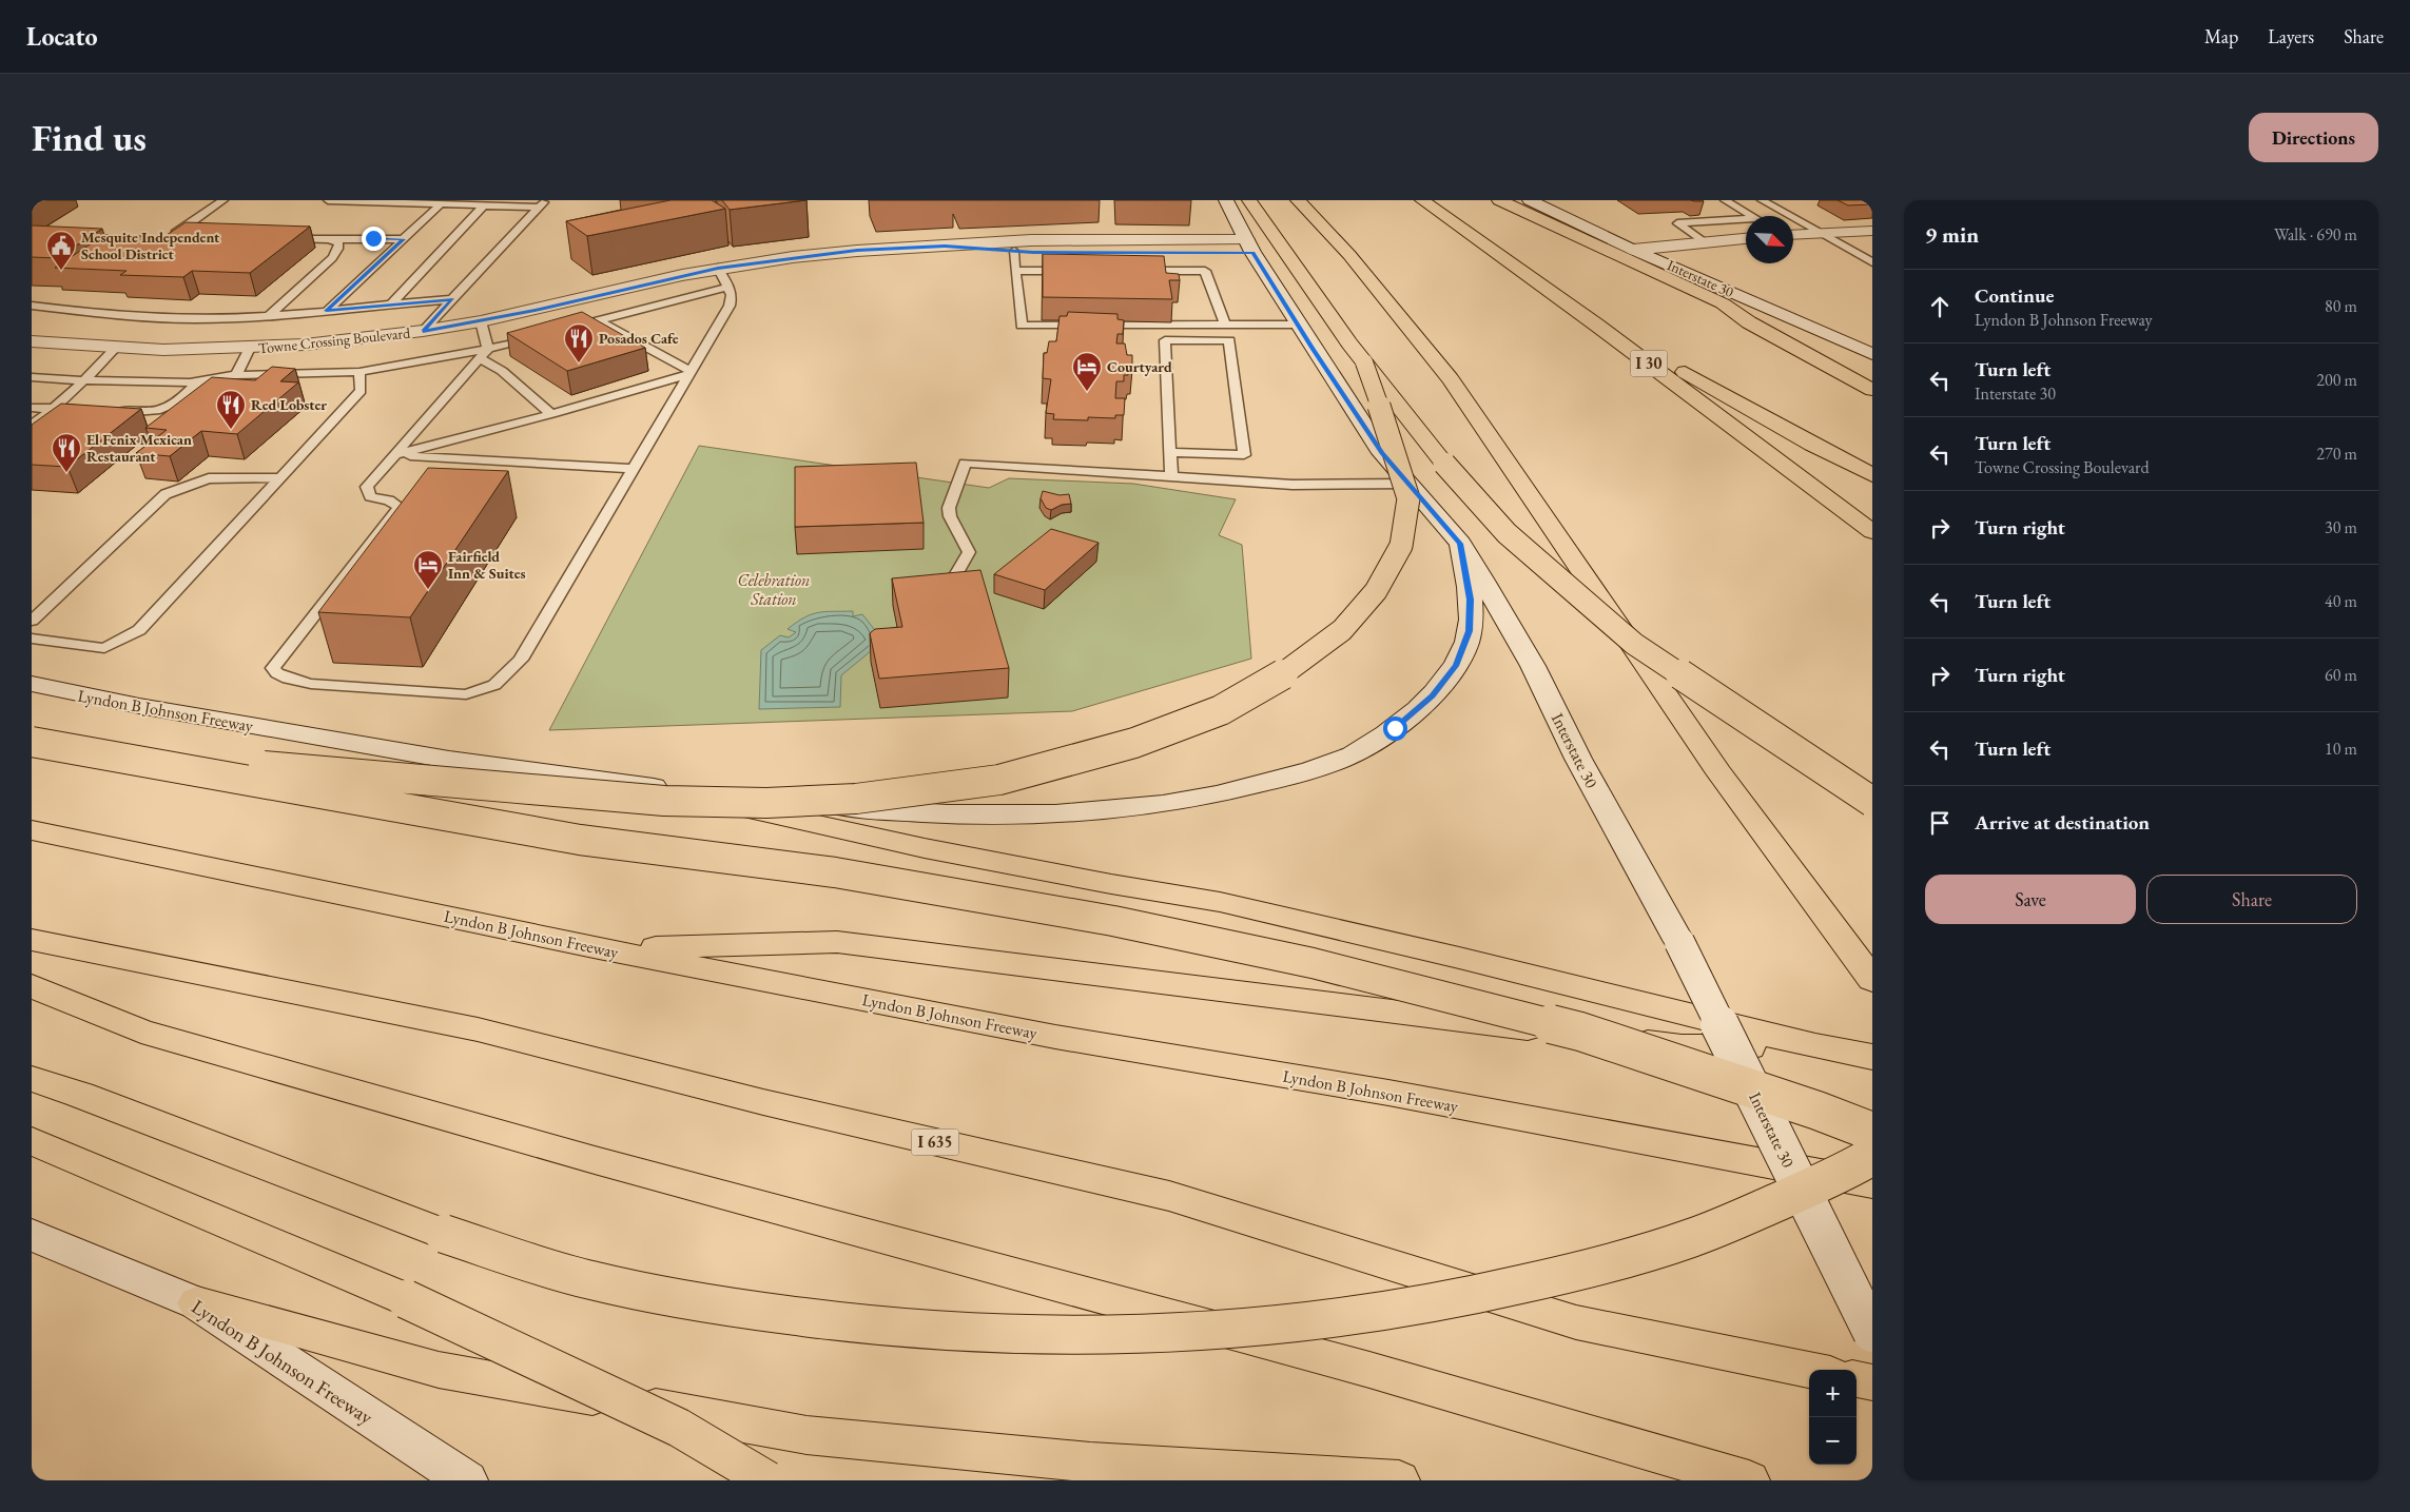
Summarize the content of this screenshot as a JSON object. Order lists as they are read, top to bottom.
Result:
{
  "streets": {
    "highway": ["I 30", "Lyndon B Johnson Freeway", "I 635"],
    "main road": ["Interstate 30", "Towne Crossing Boulevard"]
  },
  "crossings": [
    ["Interstate 30", "Towne Crossing Boulevard"],
    ["Interstate 30", "Lyndon B Johnson Freeway"]
  ],
  "parks": ["Celebration Station"],
  "places": {
    "public building": ["Mesquite Independent School District"],
    "restaurant": ["Posados Cafe", "Red Lobster", "El Fenix Mexican Restaurant"],
    "hotel": ["Courtyard", "Fairfield Inn & Suites"]
  },
  "north": "bottom right",
  "page": {
    "header": "Locato",
    "nav": ["Map", "Layers", "Share"],
    "buttons": [
      "Directions",
      ["Save", "Share"]
    ],
    "title": "Find us",
    "heading": ["9 min", "Walk · 690 m"],
    "list": [
      ["Continue", "Lyndon B Johnson Freeway", "80 m"],
      ["Turn left", "Interstate 30", "200 m"],
      ["Turn left", "Towne Crossing Boulevard", "270 m"],
      ["Turn right", "30 m"],
      ["Turn left", "40 m"],
      ["Turn right", "60 m"],
      ["Turn left", "10 m"],
      "Arrive at destination"
    ],
    "map_buttons": ["+", "−"]
  }
}
